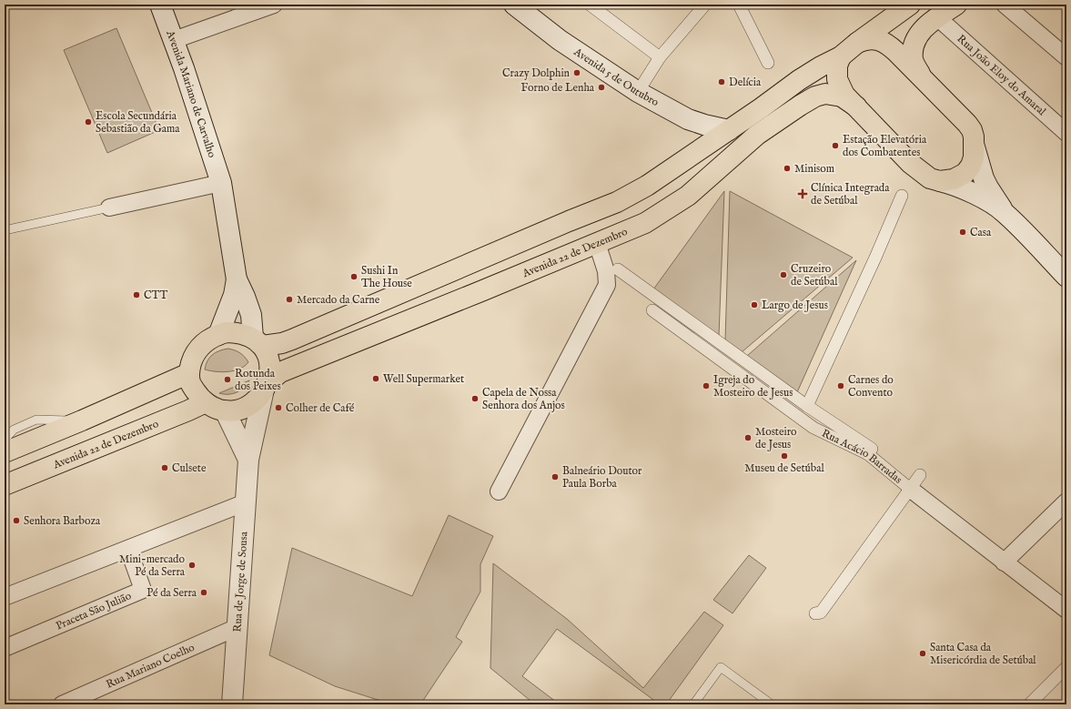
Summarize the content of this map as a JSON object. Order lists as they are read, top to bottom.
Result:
{
  "streets": {
    "main road": [
      "Avenida 5 de Outubro",
      "Avenida Mariano de Carvalho",
      "Avenida 22 de Dezembro",
      "Rua de Jorge de Sousa"
    ],
    "street": [
      "Rua João Eloy do Amaral",
      "Rua Acácio Barradas",
      "Praceta São Julião",
      "Rua Mariano Coelho"
    ]
  },
  "crossings": [
    ["Avenida Mariano de Carvalho", "Avenida 22 de Dezembro"],
    ["Avenida Mariano de Carvalho", "Rua de Jorge de Sousa"],
    ["Avenida 22 de Dezembro", "Rua de Jorge de Sousa"],
    ["Rua de Jorge de Sousa", "Rua Mariano Coelho"]
  ],
  "places": {
    "other": [
      "Crazy Dolphin",
      "Delícia",
      "Forno de Lenha",
      "Escola Secundária Sebastião da Gama",
      "Estação Elevatória dos Combatentes",
      "Minisom",
      "Casa",
      "Cruzeiro de Setúbal",
      "Sushi In The House",
      "CTT",
      "Mercado da Carne",
      "Largo de Jesus",
      "Well Supermarket",
      "Rotunda dos Peixes",
      "Igreja do Mosteiro de Jesus",
      "Carnes do Convento",
      "Capela de Nossa Senhora dos Anjos",
      "Colher de Café",
      "Mosteiro de Jesus",
      "Museu de Setúbal",
      "Culsete",
      "Balneário Doutor Paula Borba",
      "Senhora Barboza",
      "Mini-mercado Pé da Serra",
      "Pé da Serra",
      "Santa Casa da Misericórdia de Setúbal"
    ],
    "health": ["Clínica Integrada de Setúbal"]
  }
}
